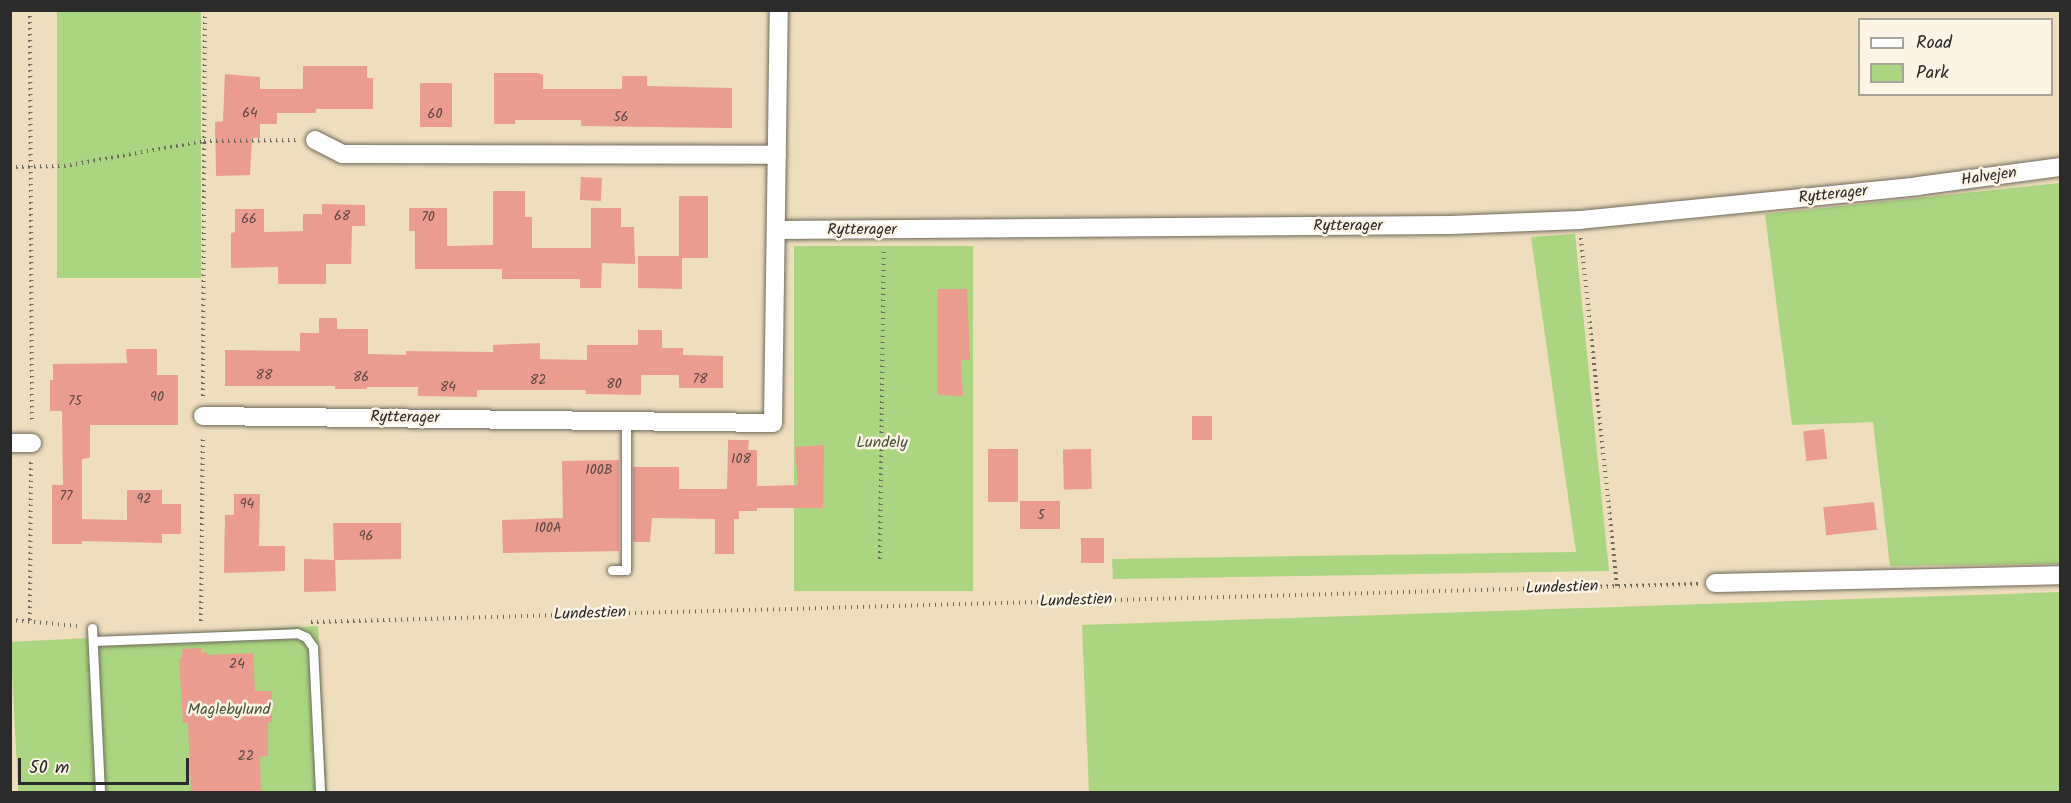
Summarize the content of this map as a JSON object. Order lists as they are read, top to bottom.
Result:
{
  "streets": {
    "street": ["Halvejen", "Rytterager"],
    "path": ["Lundestien"]
  },
  "crossings": [
    ["Halvejen", "Rytterager"]
  ],
  "parks": ["Lundely", "Maglebylund"],
  "house_numbers": [
    "64",
    "60",
    "56",
    "68",
    "70",
    "66",
    "88",
    "86",
    "78",
    "82",
    "80",
    "84",
    "90",
    "75",
    "108",
    "100B",
    "77",
    "92",
    "94",
    "5",
    "100A",
    "96",
    "24",
    "22"
  ],
  "legend": ["Road", "Park"],
  "scale_bar": "50 m"
}
